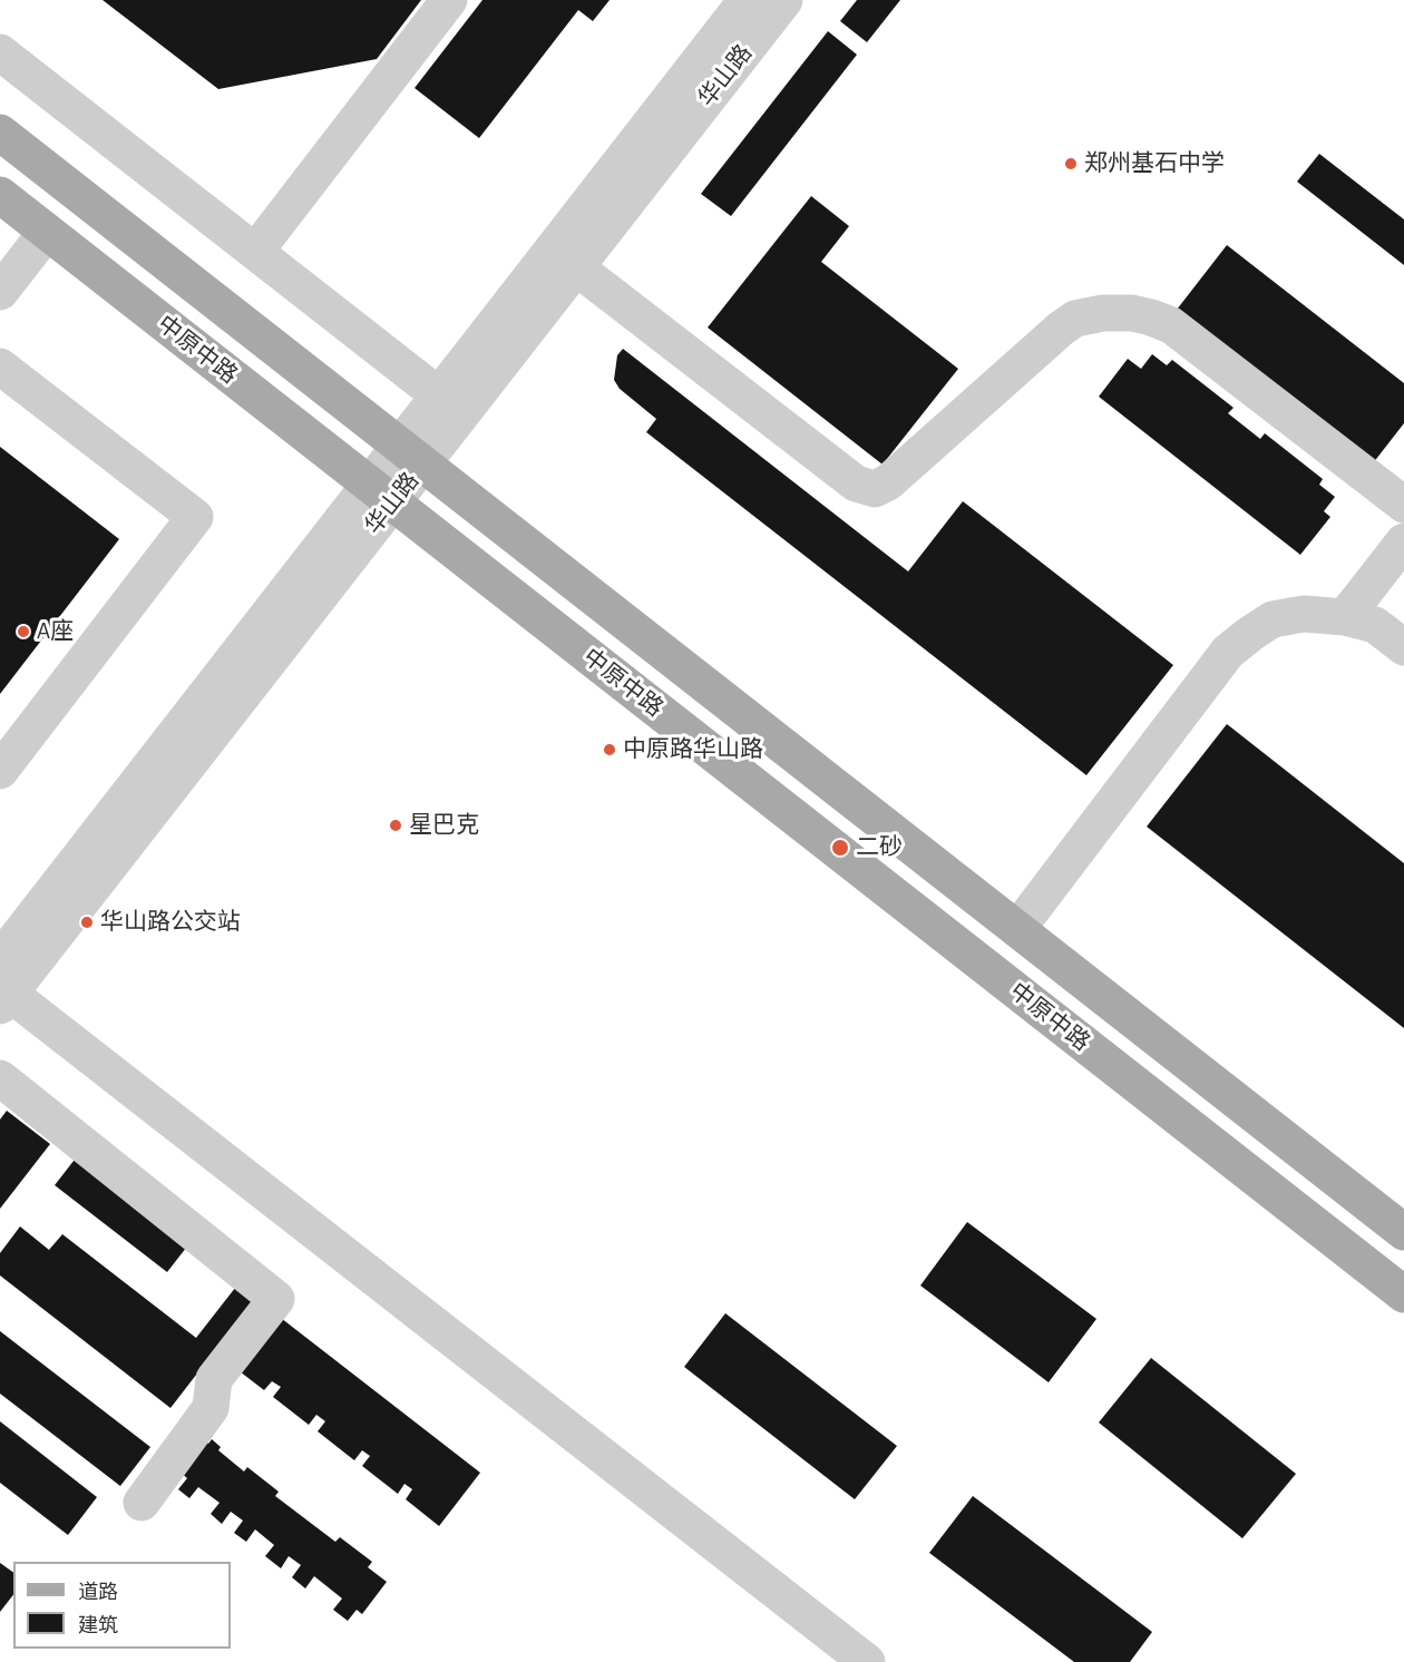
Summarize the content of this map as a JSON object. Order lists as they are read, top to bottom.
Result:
{
  "streets": {
    "main road": ["中原中路"],
    "street": ["华山路"]
  },
  "crossings": [
    ["华山路", "中原中路"]
  ],
  "places": [
    "郑州基石中学",
    "A座",
    "中原路华山路",
    "星巴克",
    "二砂",
    "华山路公交站"
  ],
  "legend": ["道路", "建筑"]
}
